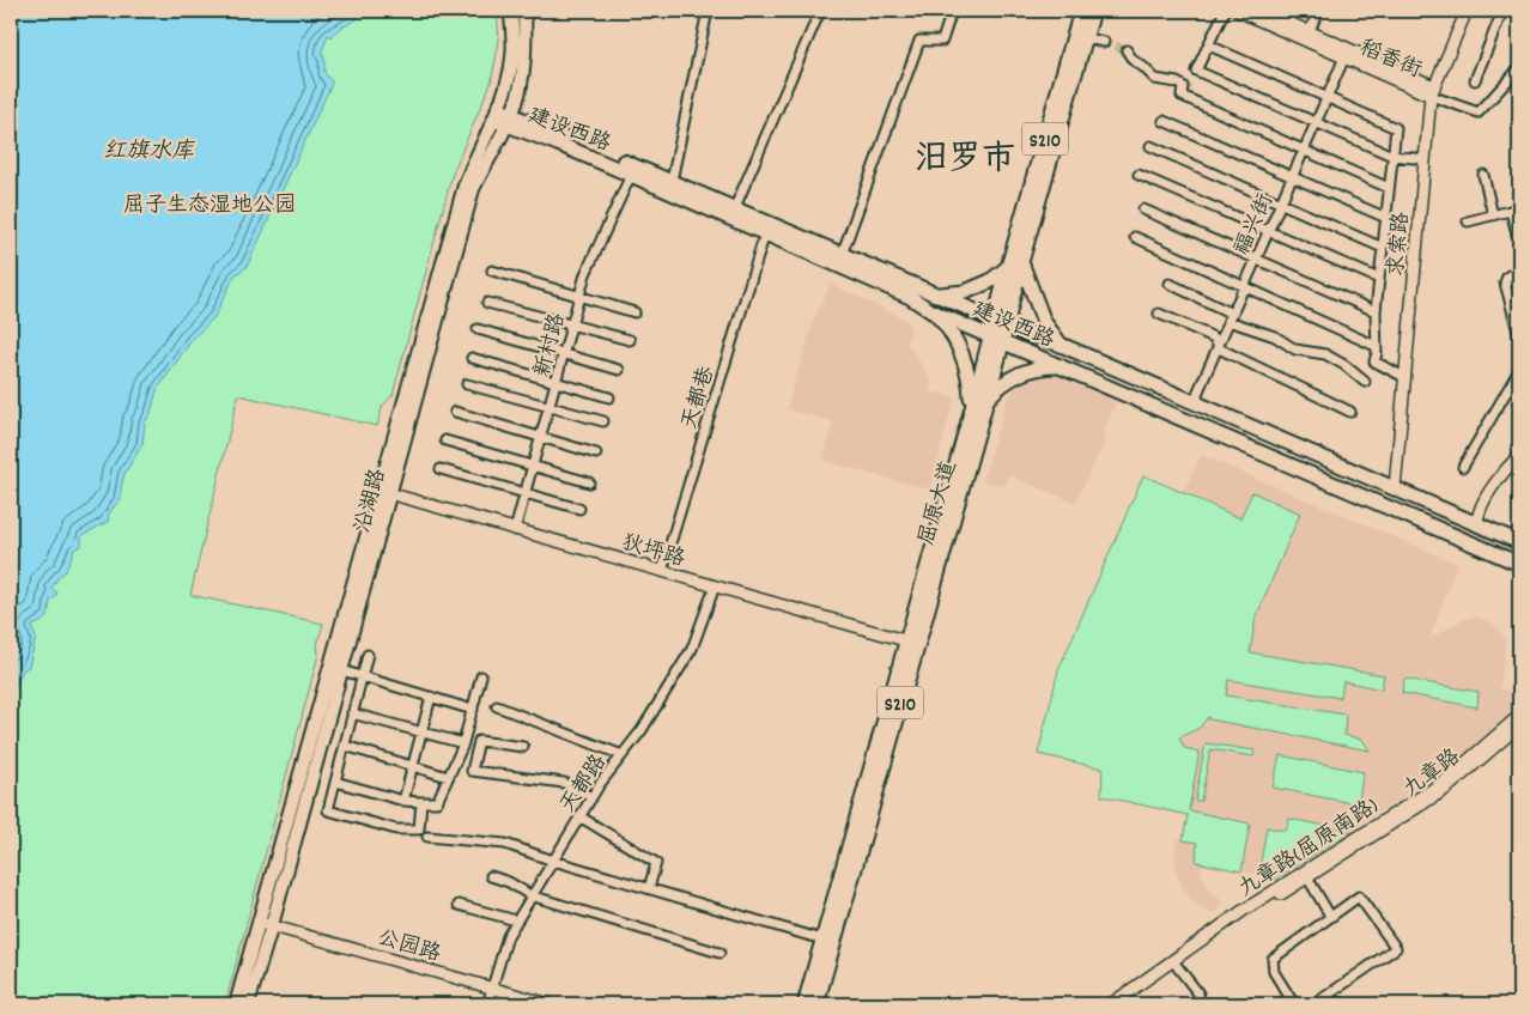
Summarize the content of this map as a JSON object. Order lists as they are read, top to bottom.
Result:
{
  "streets": {
    "main road": [
      "建设西路",
      "S210",
      "沿湖路",
      "屈原大道"
    ],
    "street": [
      "稻香街",
      "福兴街",
      "求索路",
      "新村路",
      "天都巷",
      "狄坪路",
      "九章路",
      "天都路",
      "九章路(屈原南路)",
      "公园路"
    ]
  },
  "crossings": [
    ["稻香街", "福兴街"],
    ["稻香街", "求索路"],
    ["建设西路", "福兴街"],
    ["建设西路", "求索路"],
    ["建设西路", "新村路"],
    ["建设西路", "天都巷"],
    ["建设西路", "沿湖路"],
    ["建设西路", "屈原大道"],
    ["新村路", "狄坪路"],
    ["天都巷", "狄坪路"],
    ["沿湖路", "狄坪路"],
    ["沿湖路", "公园路"],
    ["屈原大道", "狄坪路"],
    ["狄坪路", "天都路"],
    ["天都路", "公园路"]
  ],
  "districts": ["汨罗市"],
  "water": ["红旗水库"],
  "parks": ["屈子生态湿地公园"]
}
